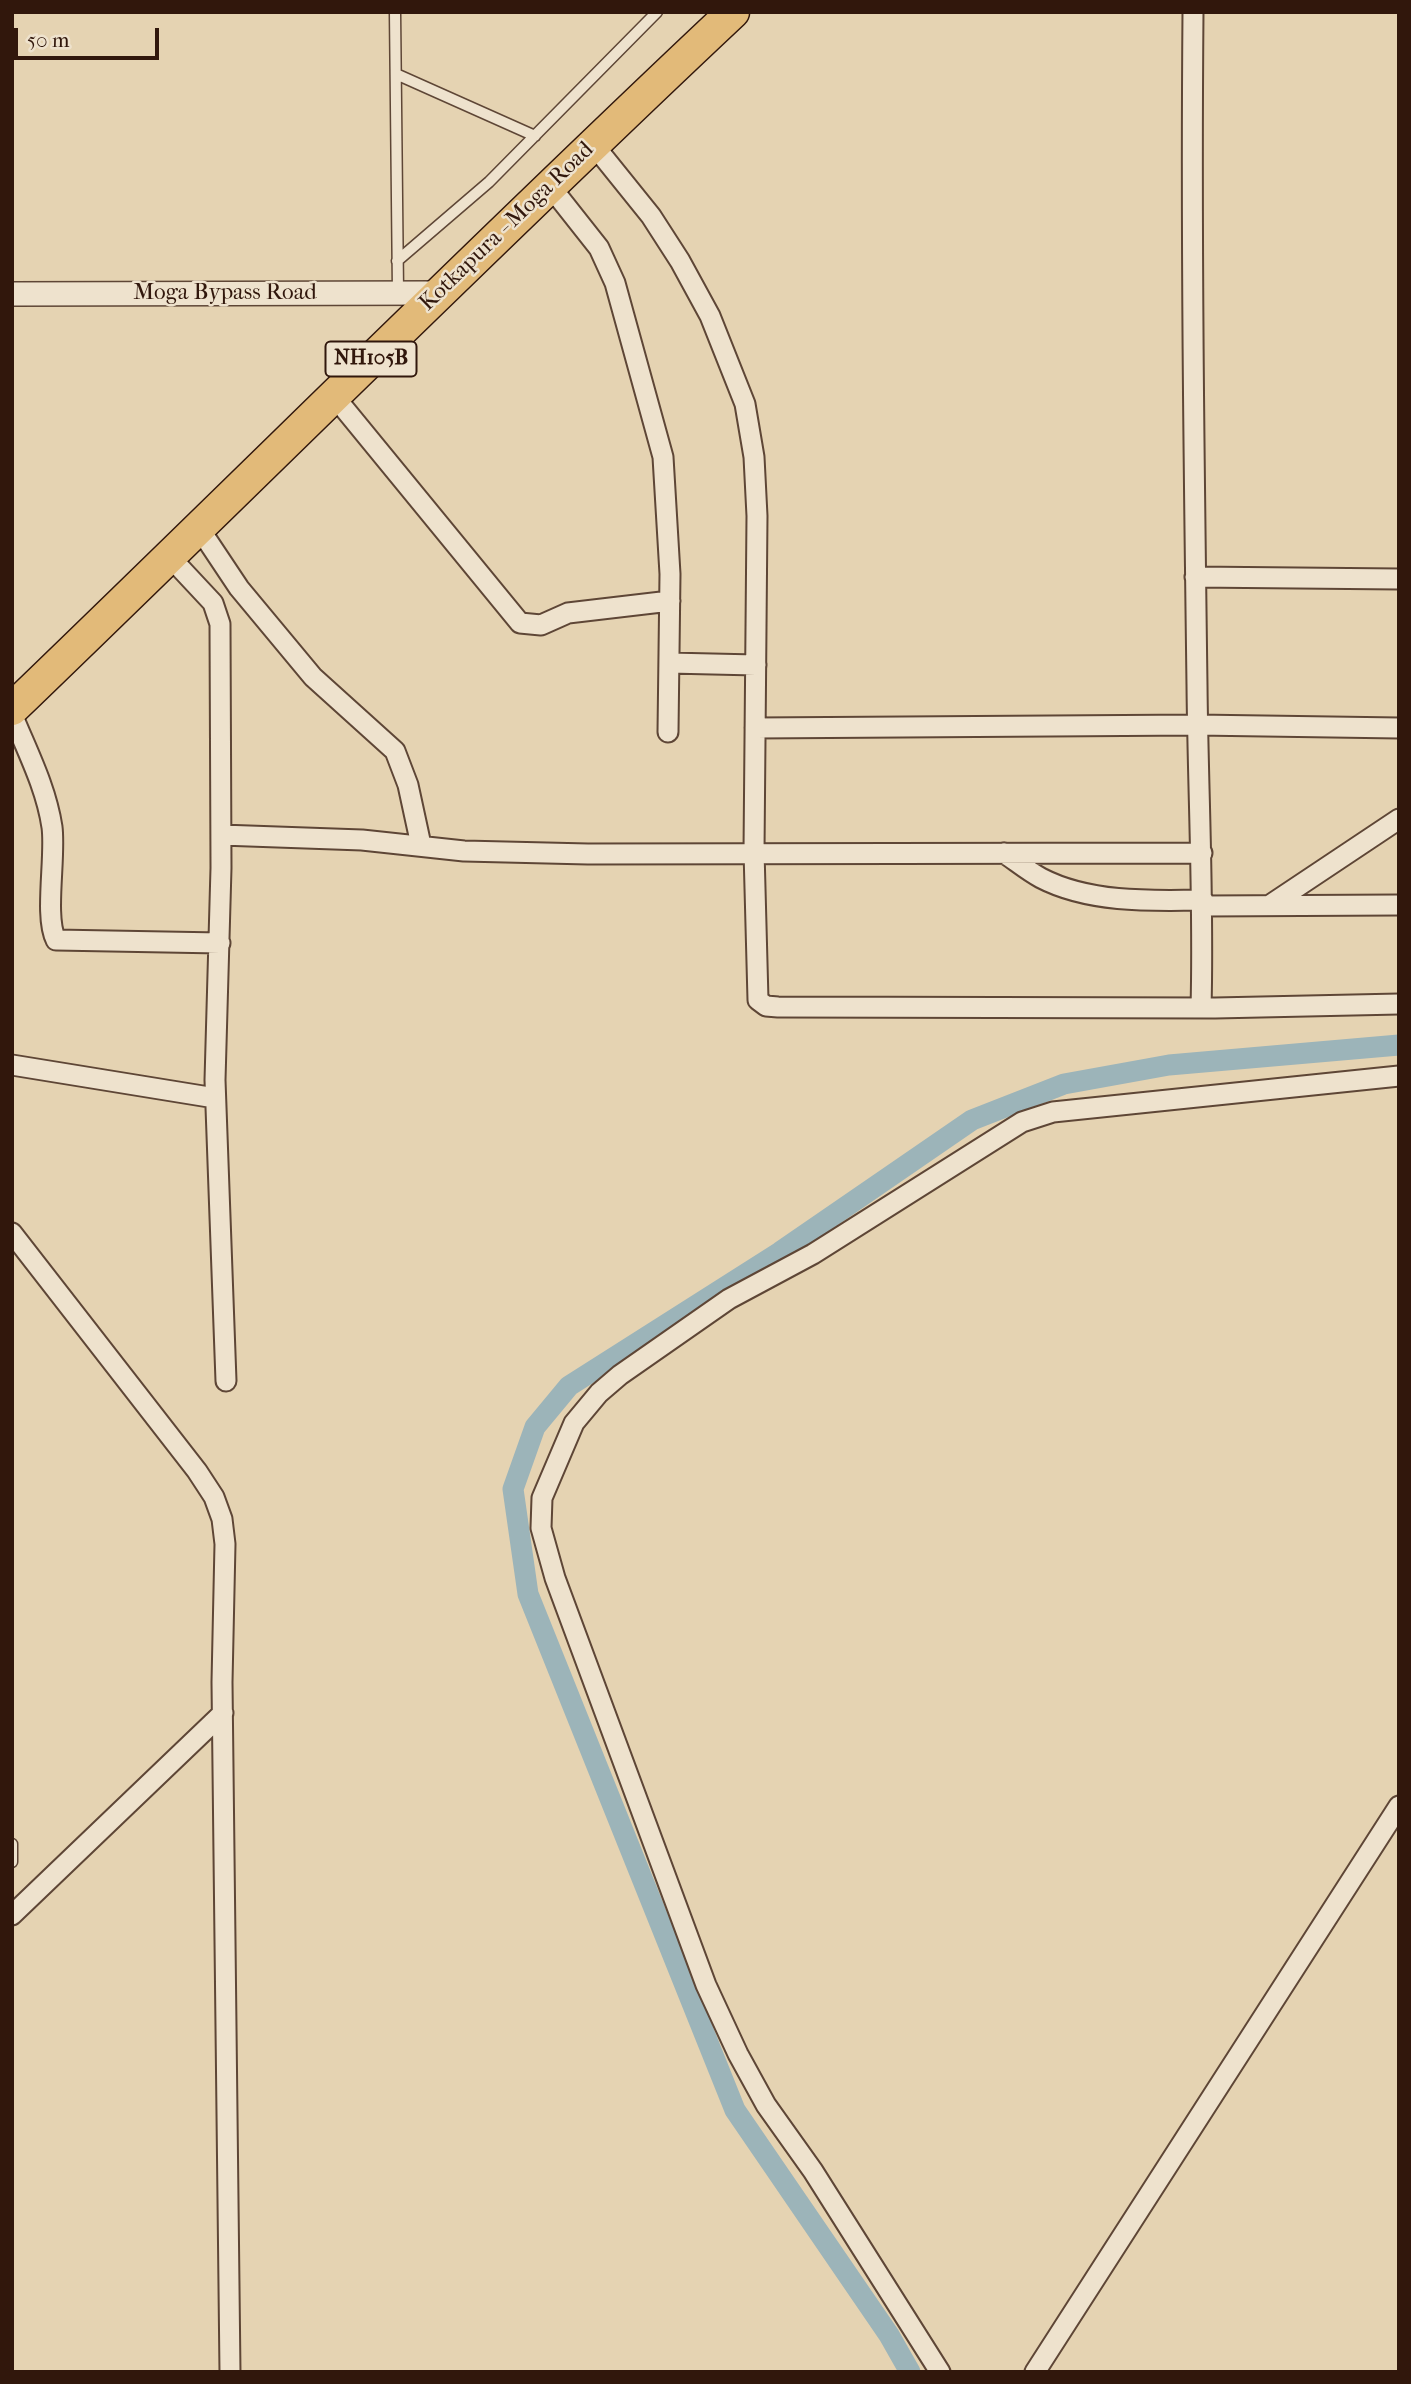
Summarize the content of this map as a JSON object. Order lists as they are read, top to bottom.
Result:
{
  "streets": {
    "highway": ["Kotkapura - Moga Road", "NH105B"],
    "street": ["Moga Bypass Road"]
  },
  "crossings": [
    ["Kotkapura - Moga Road", "Moga Bypass Road"]
  ],
  "scale_bar": "50 m"
}
